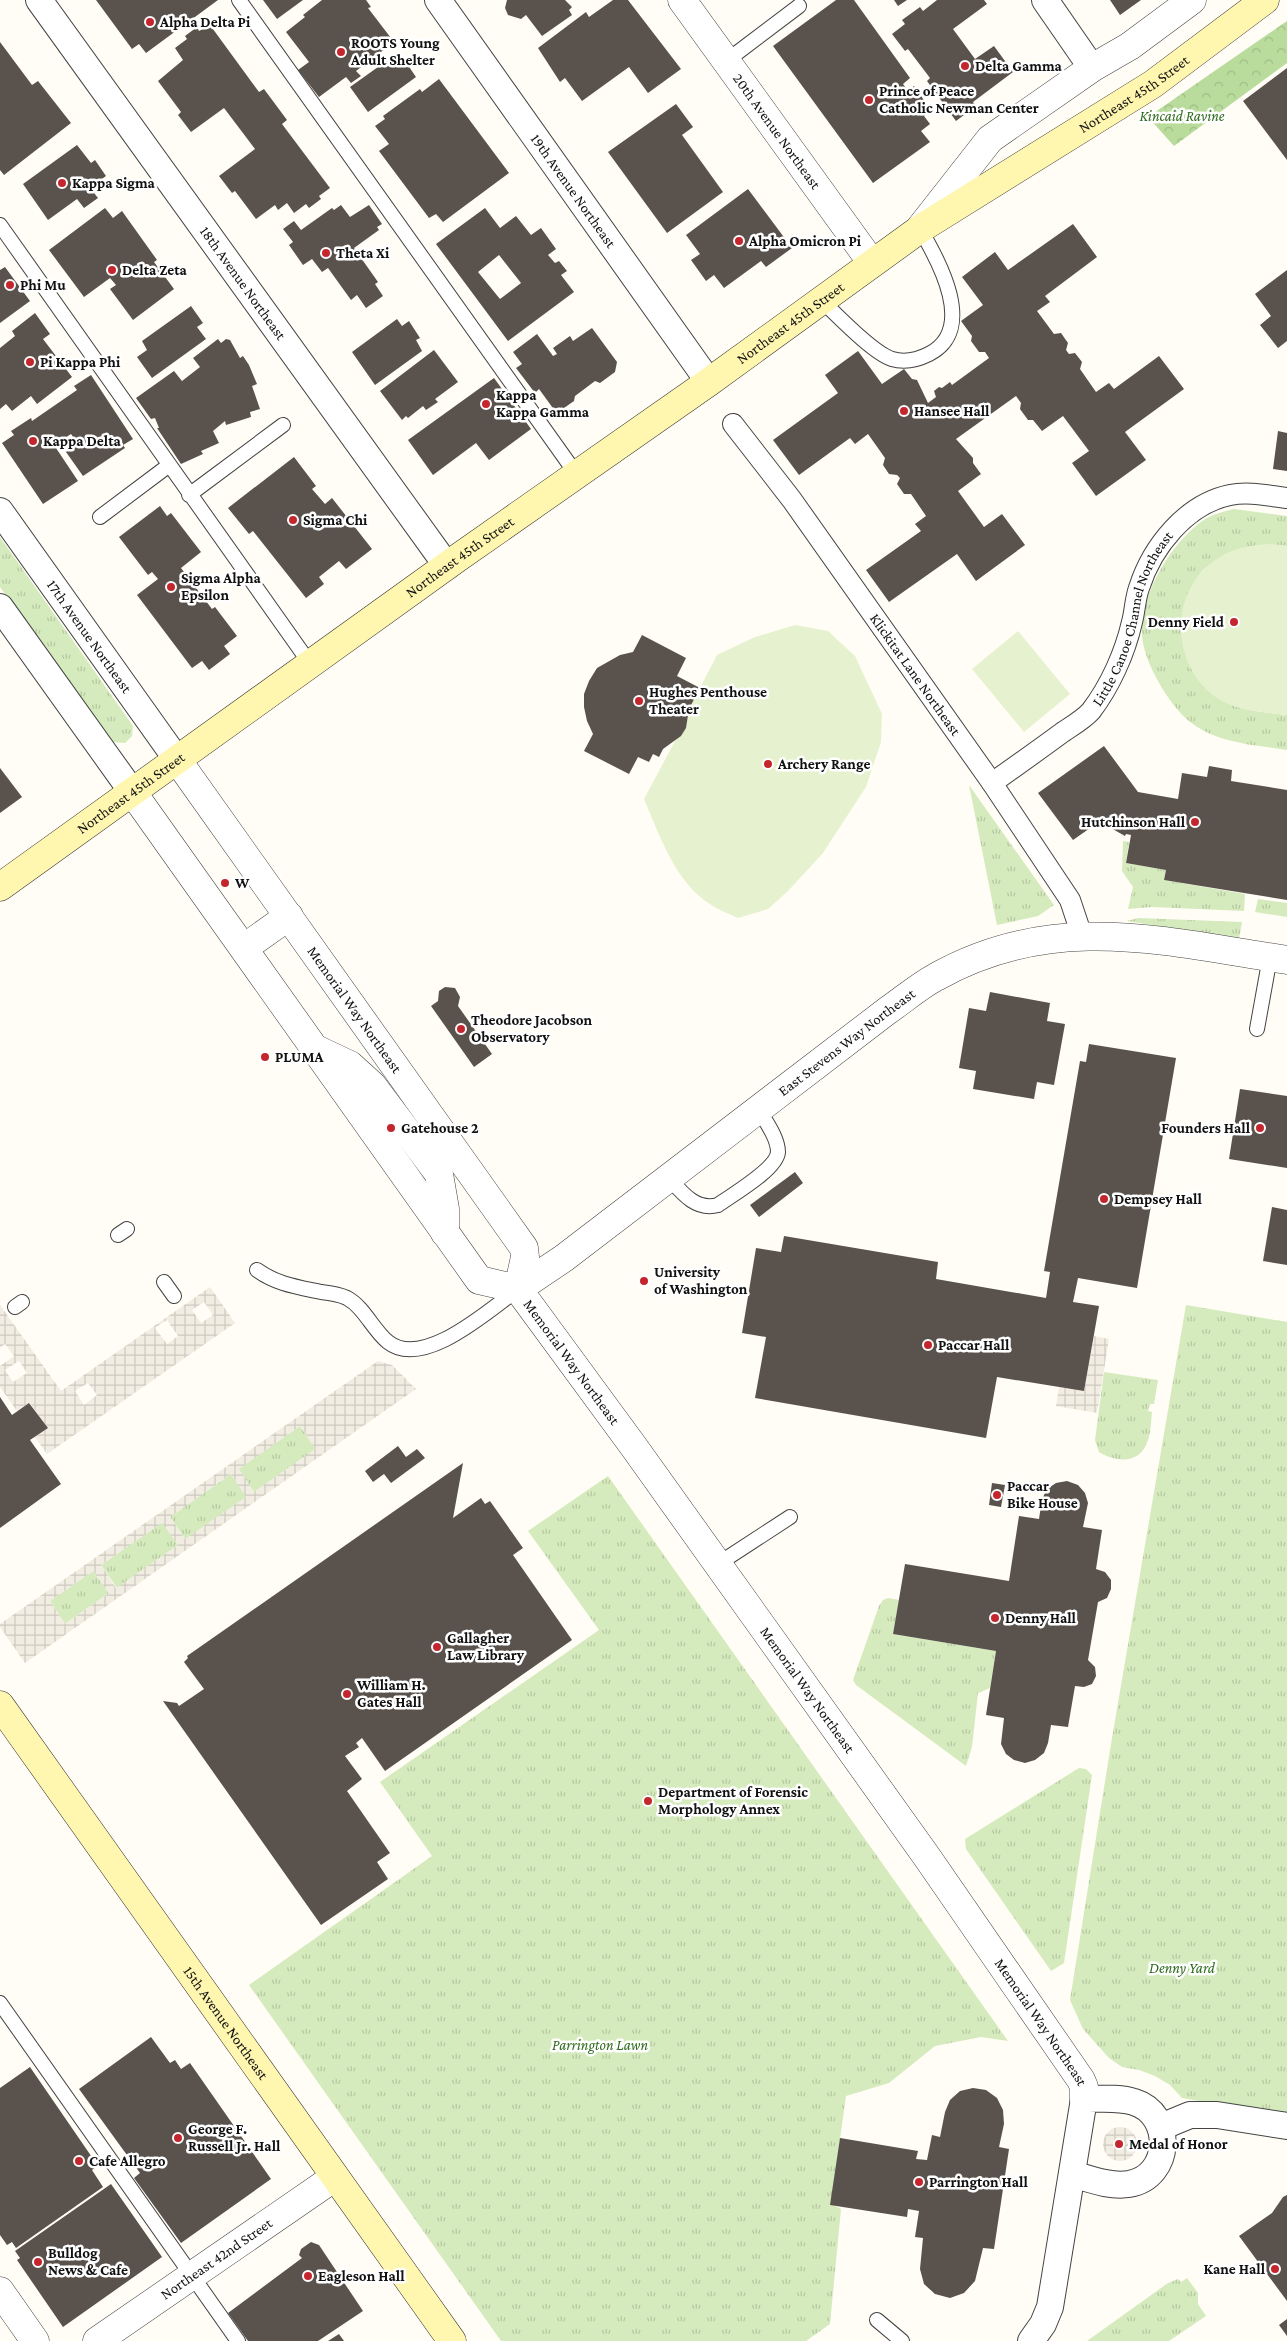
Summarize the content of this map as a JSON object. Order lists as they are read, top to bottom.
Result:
{
  "streets": {
    "main road": ["Northeast 45th Street", "15th Avenue Northeast"],
    "street": [
      "20th Avenue Northeast",
      "19th Avenue Northeast",
      "18th Avenue Northeast",
      "Little Canoe Channel Northeast",
      "17th Avenue Northeast",
      "Klickitat Lane Northeast",
      "Memorial Way Northeast",
      "East Stevens Way Northeast",
      "Northeast 42nd Street"
    ]
  },
  "crossings": [
    ["Northeast 45th Street", "20th Avenue Northeast"],
    ["Northeast 45th Street", "19th Avenue Northeast"],
    ["Northeast 45th Street", "18th Avenue Northeast"],
    ["Northeast 45th Street", "17th Avenue Northeast"],
    ["Northeast 45th Street", "Memorial Way Northeast"],
    ["Little Canoe Channel Northeast", "Klickitat Lane Northeast"],
    ["17th Avenue Northeast", "Memorial Way Northeast"],
    ["Klickitat Lane Northeast", "East Stevens Way Northeast"],
    ["Memorial Way Northeast", "East Stevens Way Northeast"],
    ["15th Avenue Northeast", "Northeast 42nd Street"]
  ],
  "parks": ["Kincaid Ravine", "Denny Yard", "Parrington Lawn"],
  "places": [
    "Alpha Delta Pi",
    "ROOTS Young Adult Shelter",
    "Delta Gamma",
    "Prince of Peace Catholic Newman Center",
    "Kappa Sigma",
    "Alpha Omicron Pi",
    "Theta Xi",
    "Delta Zeta",
    "Phi Mu",
    "Pi Kappa Phi",
    "Kappa Kappa Gamma",
    "Hansee Hall",
    "Kappa Delta",
    "Sigma Chi",
    "Sigma Alpha Epsilon",
    "Denny Field",
    "Hughes Penthouse Theater",
    "Archery Range",
    "Hutchinson Hall",
    "W",
    "Theodore Jacobson Observatory",
    "PLUMA",
    "Gatehouse 2",
    "Founders Hall",
    "Dempsey Hall",
    "University of Washington",
    "Paccar Hall",
    "Paccar Bike House",
    "Denny Hall",
    "Gallagher Law Library",
    "William H. Gates Hall",
    "Department of Forensic Morphology Annex",
    "George F. Russell Jr. Hall",
    "Medal of Honor",
    "Cafe Allegro",
    "Parrington Hall",
    "Bulldog News & Cafe",
    "Kane Hall",
    "Eagleson Hall"
  ]
}
